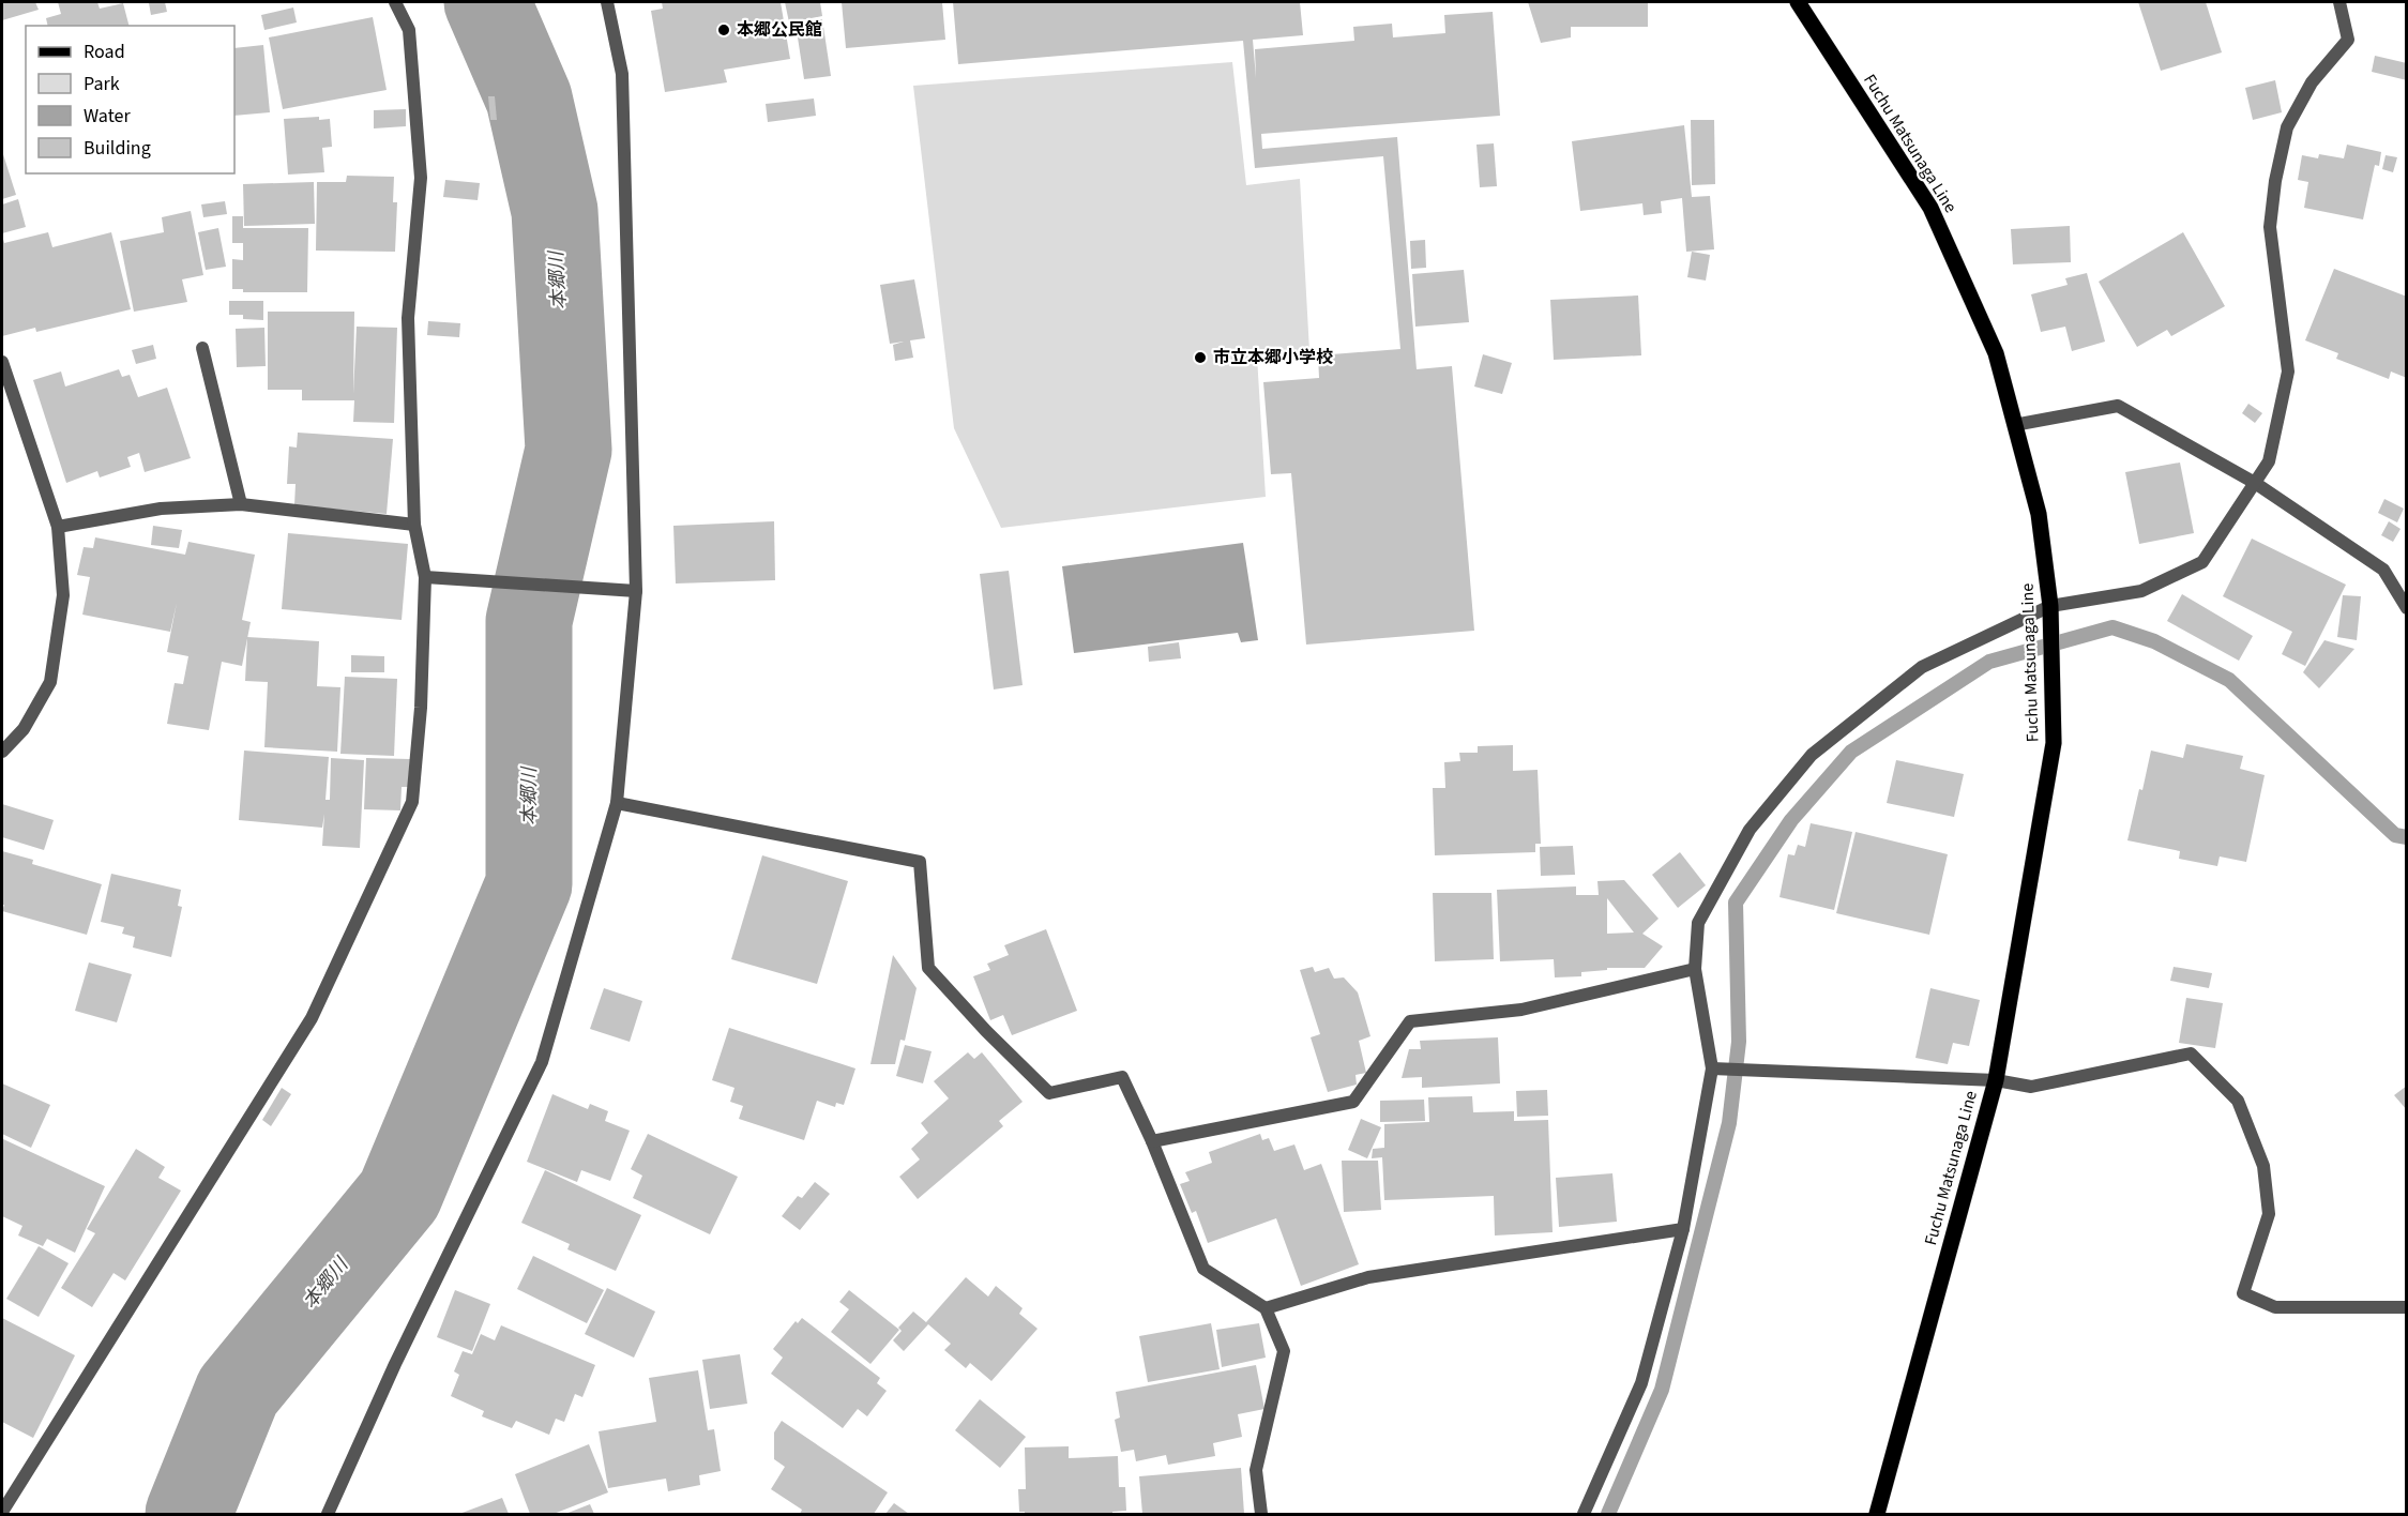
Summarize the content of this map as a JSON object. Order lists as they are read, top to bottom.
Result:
{
  "streets": {
    "main road": ["Fuchu Matsunaga Line"]
  },
  "water": ["本郷川"],
  "places": ["本郷公民館", "市立本郷小学校"],
  "legend": [
    "Road",
    "Park",
    "Water",
    "Building"
  ]
}
